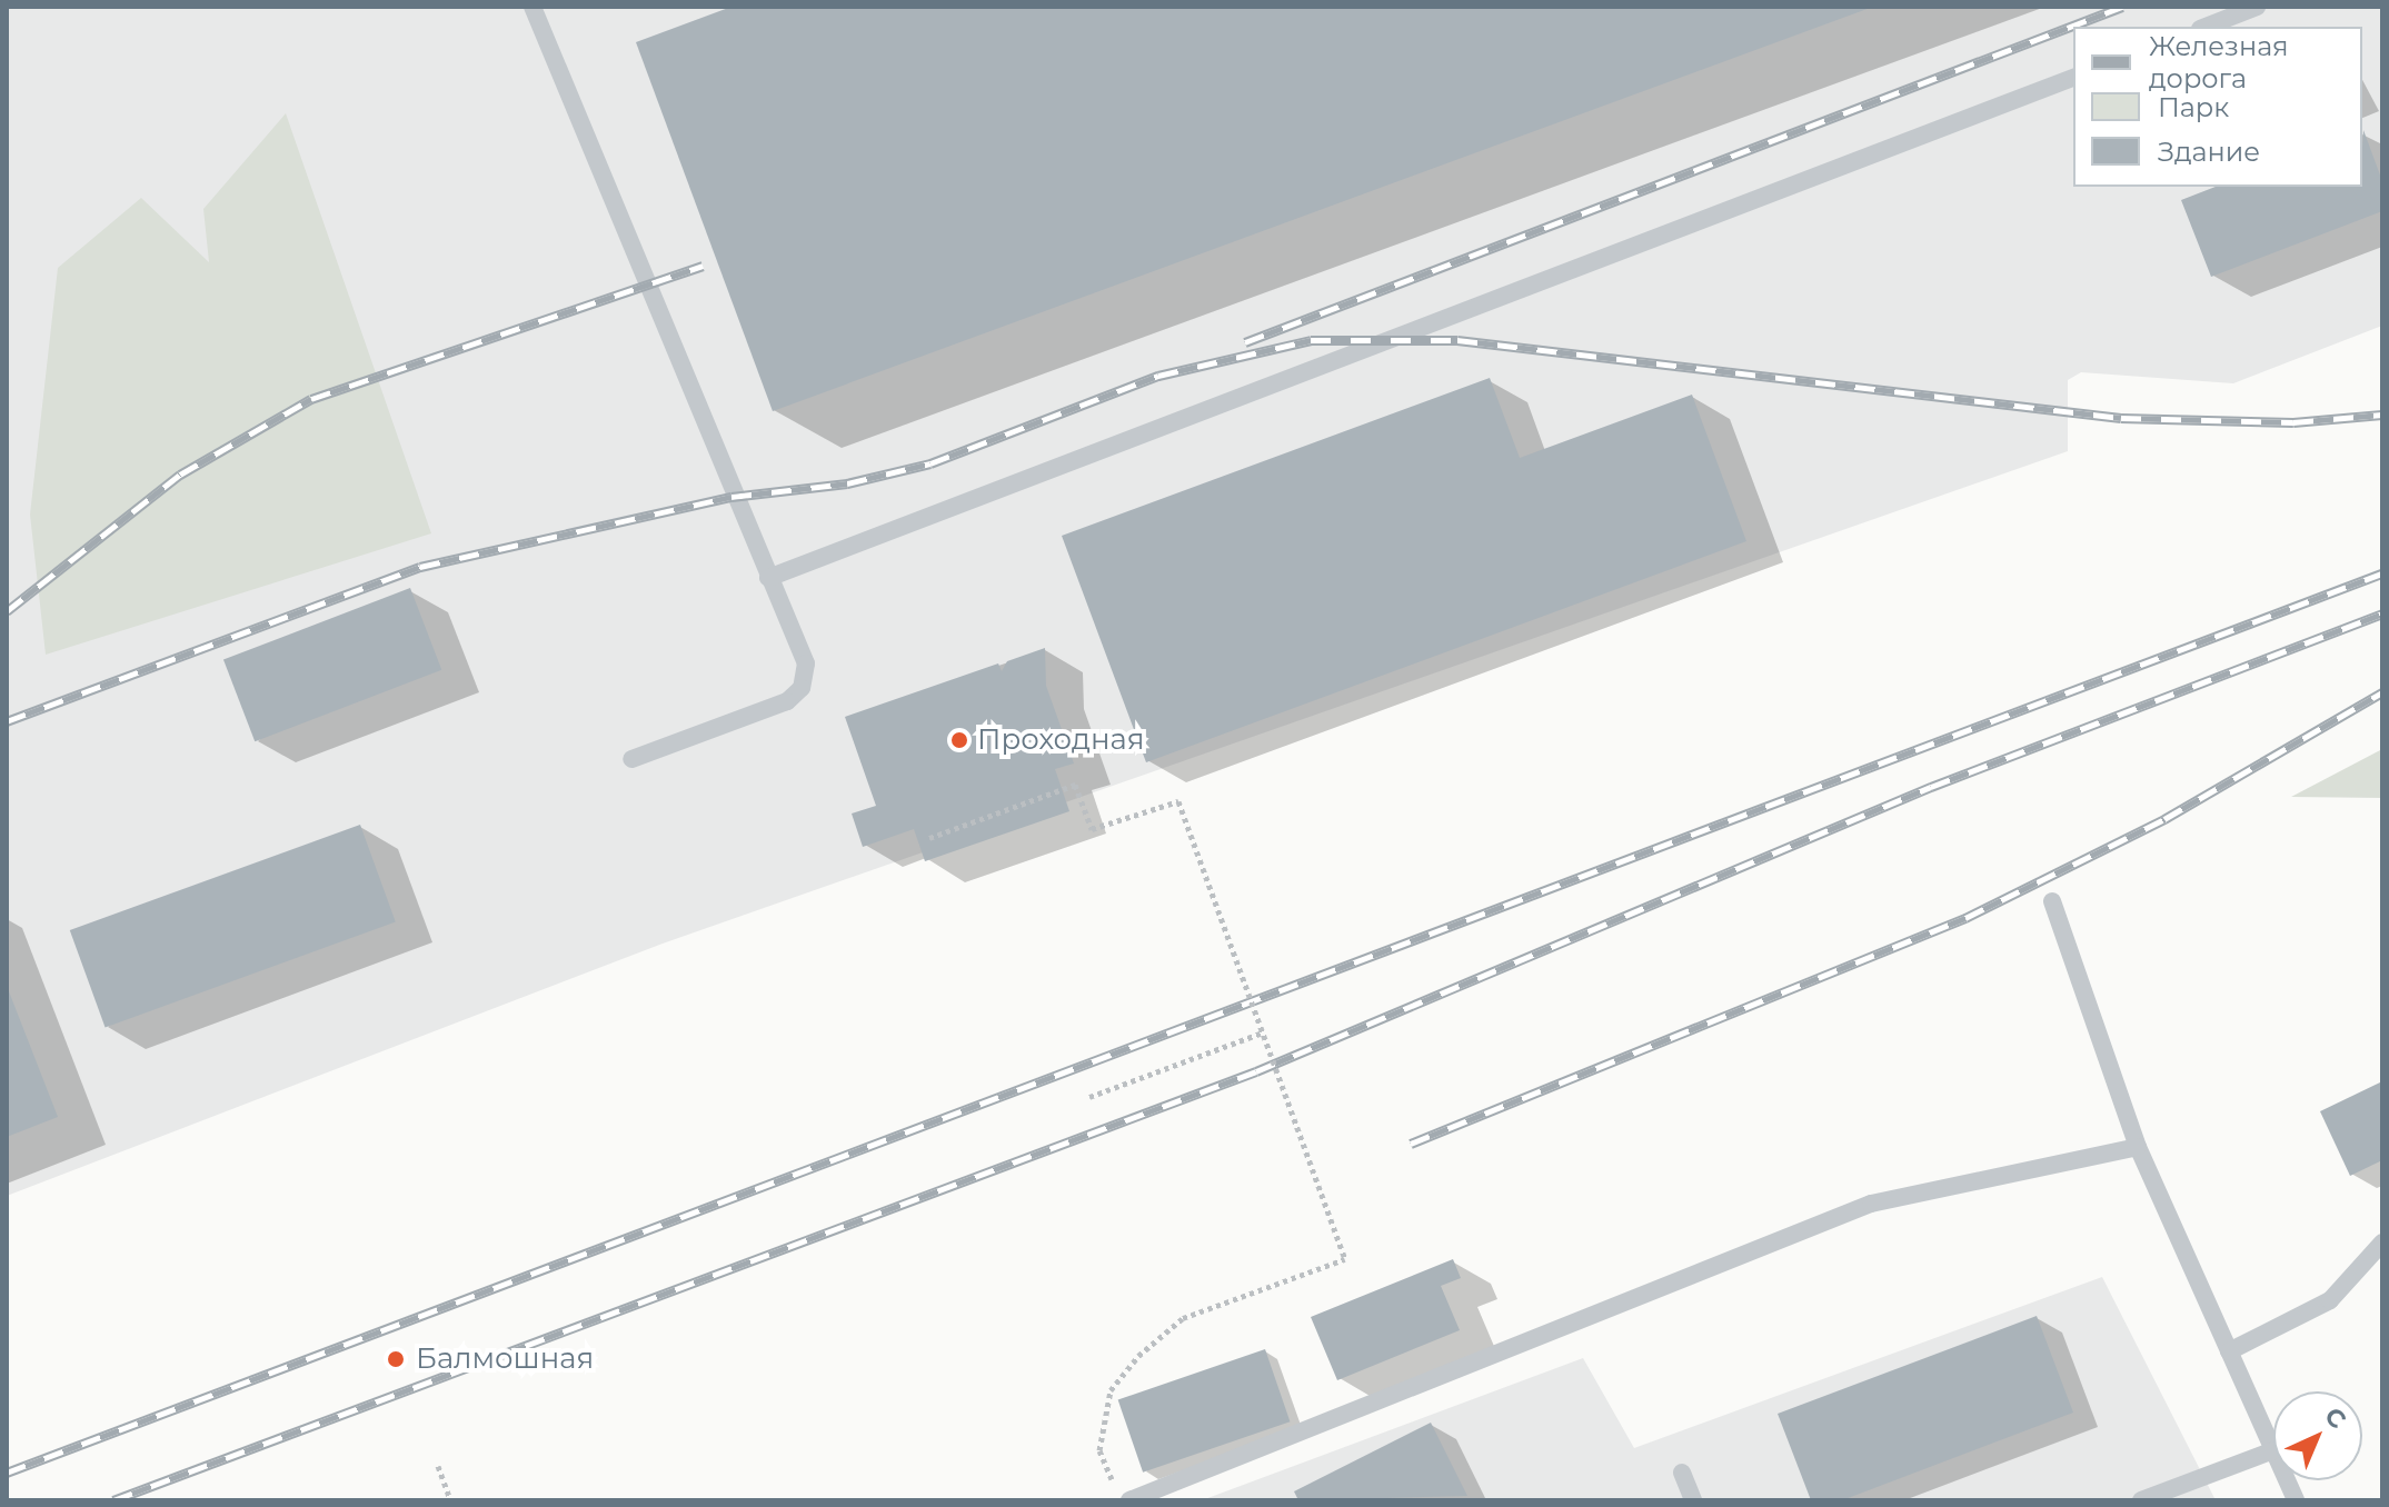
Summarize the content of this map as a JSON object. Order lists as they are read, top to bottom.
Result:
{
  "places": ["Проходная", "Балмошная"],
  "legend": ["Железная дорога", "Парк", "Здание"],
  "north": "top right"
}
